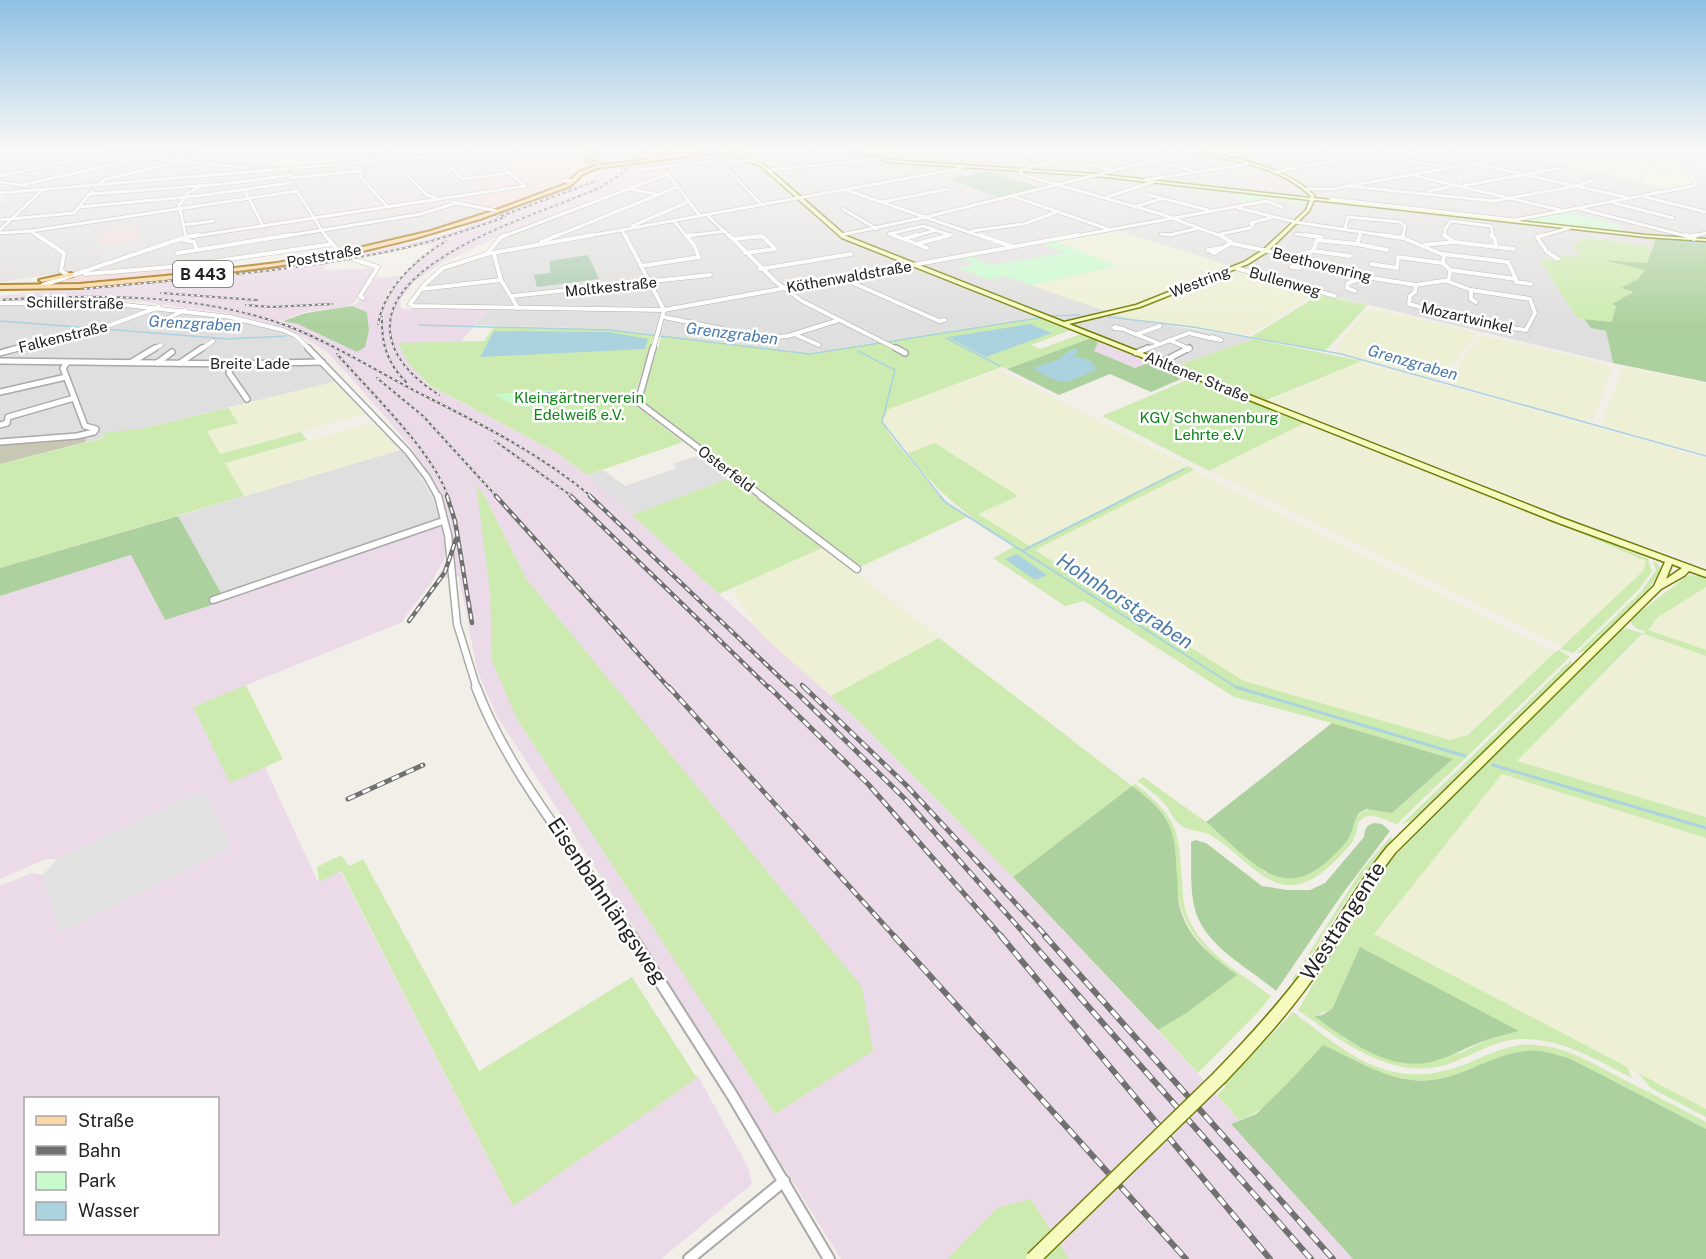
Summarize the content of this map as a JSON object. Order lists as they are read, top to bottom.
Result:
{
  "streets": {
    "main road": ["Poststraße", "B 443"],
    "street": [
      "Beethovenring",
      "Köthenwaldstraße",
      "Westring",
      "Bullenweg",
      "Moltkestraße",
      "Schillerstraße",
      "Mozartwinkel",
      "Falkenstraße",
      "Breite Lade",
      "Ahltener Straße",
      "Osterfeld",
      "Eisenbahnlängsweg",
      "Westtangente"
    ]
  },
  "crossings": [
    ["Poststraße", "B 443"],
    ["Beethovenring", "Westring"],
    ["Beethovenring", "Mozartwinkel"],
    ["Köthenwaldstraße", "Ahltener Straße"],
    ["Westring", "Bullenweg"],
    ["Westring", "Ahltener Straße"],
    ["Schillerstraße", "Falkenstraße"],
    ["Schillerstraße", "Breite Lade"],
    ["Schillerstraße", "Eisenbahnlängsweg"],
    ["Ahltener Straße", "Westtangente"]
  ],
  "water": ["Grenzgraben", "Hohnhorstgraben"],
  "parks": ["Kleingärtnerverein Edelweiß e.V.", "KGV Schwanenburg Lehrte e.V"],
  "legend": [
    "Straße",
    "Bahn",
    "Park",
    "Wasser"
  ]
}
